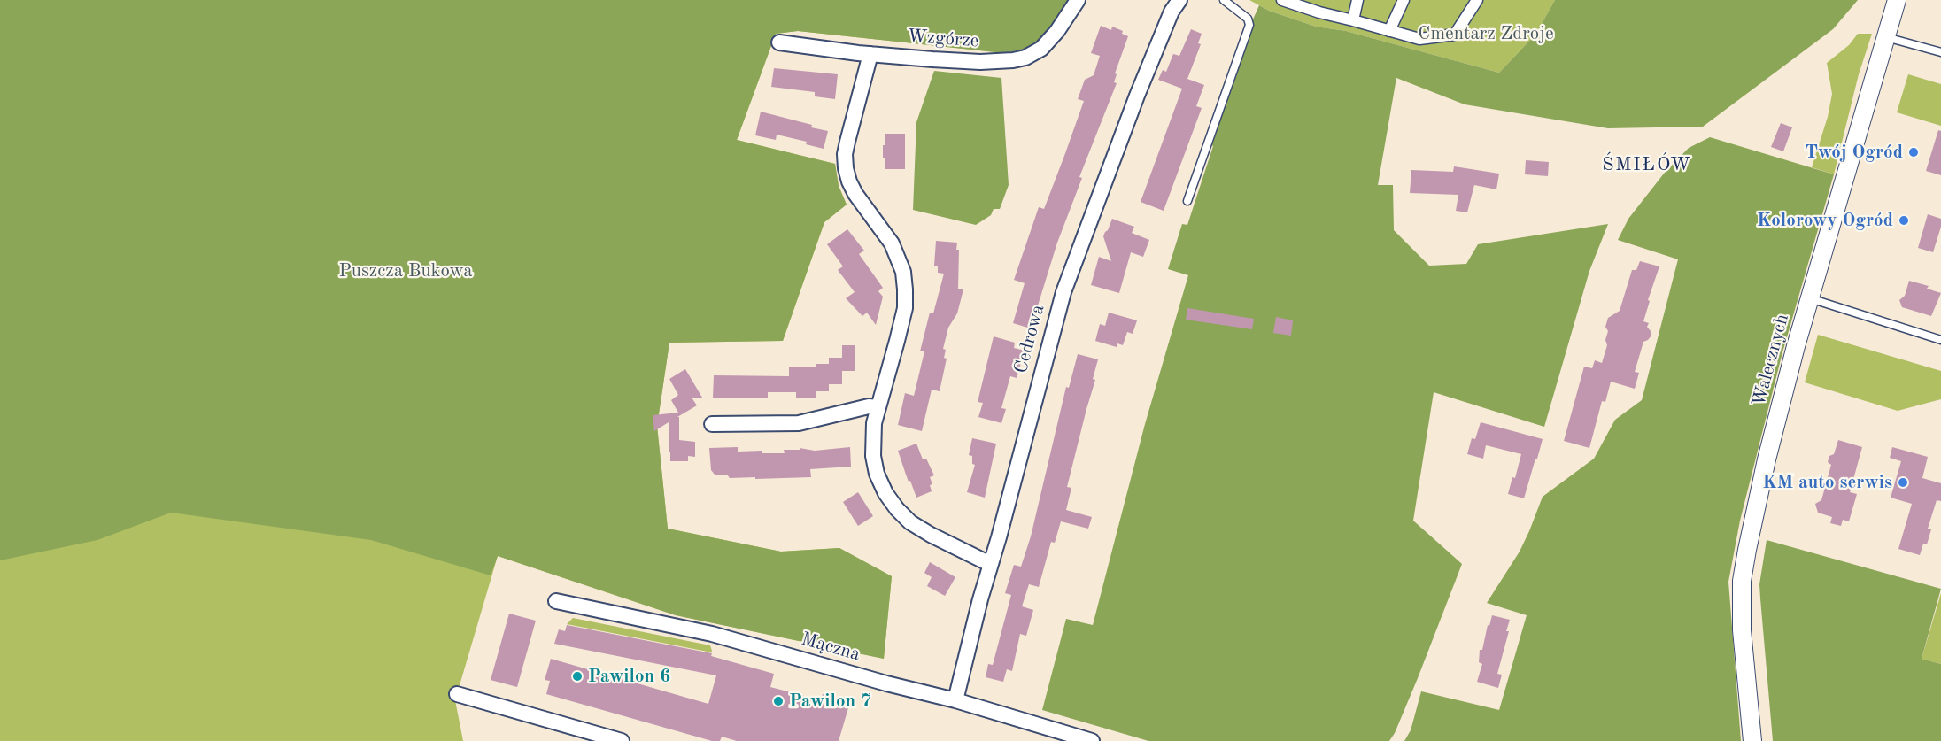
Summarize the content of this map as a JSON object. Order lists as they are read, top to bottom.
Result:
{
  "streets": {
    "street": [
      "Wzgórze",
      "Cedrowa",
      "Walecznych",
      "Mączna"
    ]
  },
  "crossings": [
    ["Cedrowa", "Mączna"]
  ],
  "districts": ["ŚMIŁÓW"],
  "parks": ["Cmentarz Zdroje", "Puszcza Bukowa"],
  "places": [
    "Twój Ogród",
    "Kolorowy Ogród",
    "KM auto serwis",
    "Pawilon 6",
    "Pawilon 7"
  ]
}
